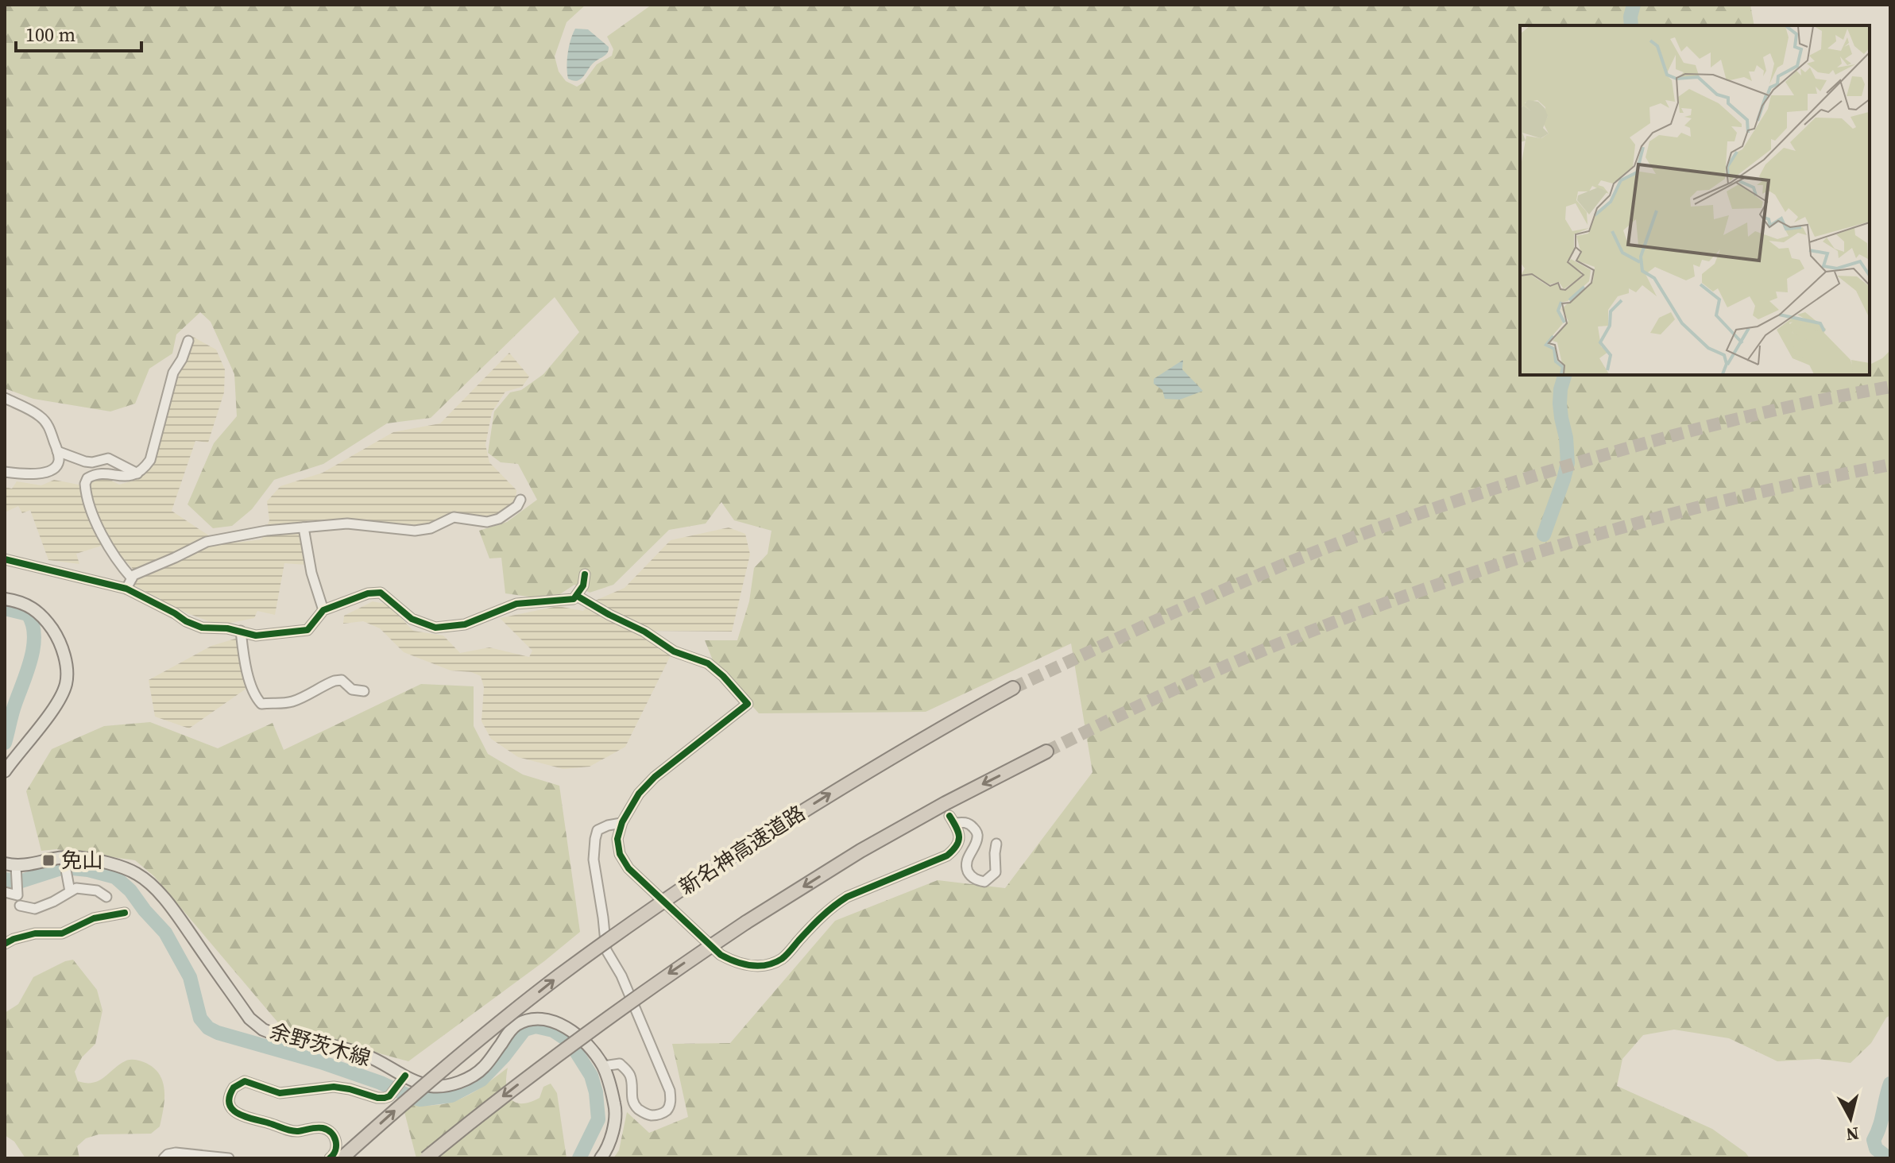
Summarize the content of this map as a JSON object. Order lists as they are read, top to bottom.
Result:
{
  "streets": {
    "highway": ["新名神高速道路"],
    "main road": ["余野茨木線"]
  },
  "places": {
    "transit": ["免山"]
  },
  "scale_bar": "100 m",
  "north": "bottom"
}
